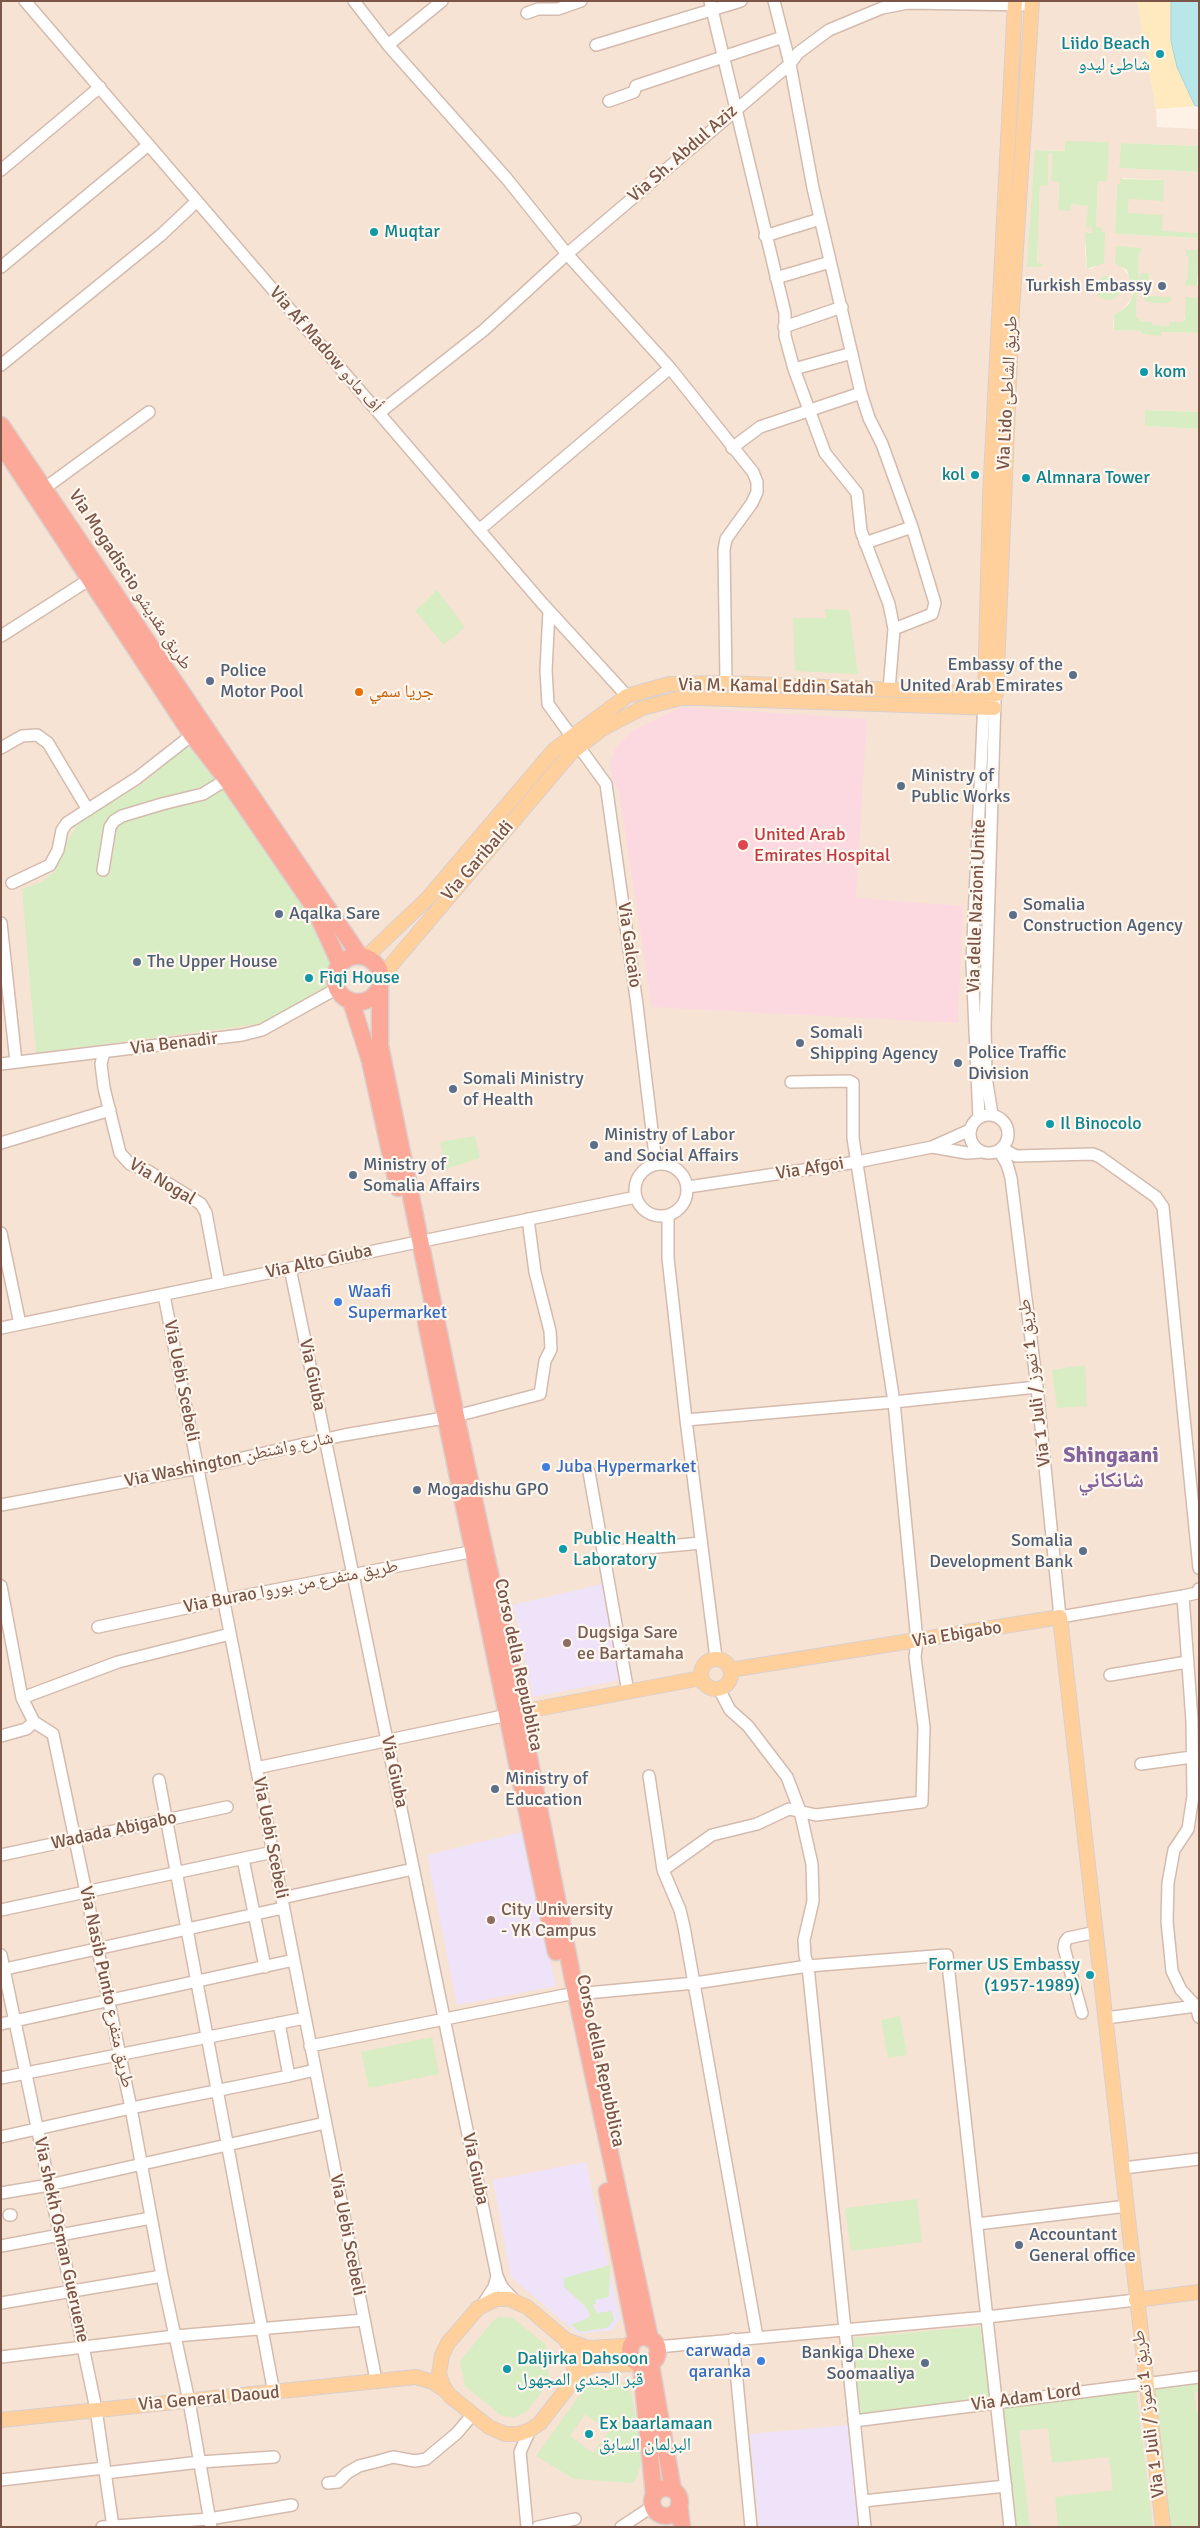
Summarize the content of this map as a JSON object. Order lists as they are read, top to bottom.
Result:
{
  "streets": {
    "highway": ["Via Mogadiscio طريق مقديشو"],
    "main road": [
      "Via Lido طريق الشاطئ",
      "Via M. Kamal Eddin Satah",
      "Via Garibaldi",
      "Via 1 Juli / طريق 1 تموز",
      "Via Ebigabo",
      "Via General Daoud"
    ],
    "street": [
      "Via Sh. Abdul Aziz",
      "Via Af Madow أف مادو",
      "Via delle Nazioni Unite",
      "Via Galcaio",
      "Via Benadir",
      "Via Afgoi",
      "Via Nogal",
      "Via Alto Giuba",
      "Via Giuba",
      "Via Uebi Scebeli",
      "Via Washington شارع واشنطن",
      "Via Burao طريق متفرع من بوروا",
      "Wadada Abigabo",
      "Via Nasib Punto طريق متفرع",
      "Via shekh Osman Gueruene",
      "Via Adam Lord"
    ]
  },
  "crossings": [
    ["Via Sh. Abdul Aziz", "Via Af Madow أف مادو"],
    ["Via Sh. Abdul Aziz", "Via Lido طريق الشاطئ"],
    ["Via Af Madow أف مادو", "Via M. Kamal Eddin Satah"],
    ["Via Af Madow أف مادو", "Via Galcaio"],
    ["Via Lido طريق الشاطئ", "Via M. Kamal Eddin Satah"],
    ["Via Lido طريق الشاطئ", "Via delle Nazioni Unite"],
    ["Via Mogadiscio طريق مقديشو", "Via Garibaldi"],
    ["Via Mogadiscio طريق مقديشو", "Via Benadir"],
    ["Via M. Kamal Eddin Satah", "Via Garibaldi"],
    ["Via M. Kamal Eddin Satah", "Via delle Nazioni Unite"],
    ["Via M. Kamal Eddin Satah", "Via Galcaio"],
    ["Via Garibaldi", "Via Galcaio"],
    ["Via Garibaldi", "Via Benadir"],
    ["Via delle Nazioni Unite", "Via 1 Juli / طريق 1 تموز"],
    ["Via Galcaio", "Via Afgoi"],
    ["Via Galcaio", "Via Alto Giuba"],
    ["Via Benadir", "Via Nogal"],
    ["Via Afgoi", "Via Alto Giuba"],
    ["Via Nogal", "Via Alto Giuba"],
    ["Via Alto Giuba", "Via Giuba"],
    ["Via Alto Giuba", "Via Uebi Scebeli"],
    ["Via Alto Giuba", "Via Washington شارع واشنطن"],
    ["Via Giuba", "Via Washington شارع واشنطن"],
    ["Via Giuba", "Via Burao طريق متفرع من بوروا"],
    ["Via Uebi Scebeli", "Via Washington شارع واشنطن"],
    ["Via Uebi Scebeli", "Via Burao طريق متفرع من بوروا"],
    ["Via Uebi Scebeli", "Via General Daoud"],
    ["Via 1 Juli / طريق 1 تموز", "Via Ebigabo"],
    ["Via 1 Juli / طريق 1 تموز", "Via Adam Lord"],
    ["Wadada Abigabo", "Via Nasib Punto طريق متفرع"],
    ["Via Nasib Punto طريق متفرع", "Via General Daoud"],
    ["Via shekh Osman Gueruene", "Via General Daoud"]
  ],
  "districts": ["Shingaani شانكاني"],
  "places": [
    "Liido Beach شاطئ ليدو",
    "Muqtar",
    "Turkish Embassy",
    "kom",
    "kol",
    "Almnara Tower",
    "Embassy of the United Arab Emirates",
    "Police Motor Pool",
    "جريا سمي",
    "Ministry of Public Works",
    "United Arab Emirates Hospital",
    "Aqalka Sare",
    "Somalia Construction Agency",
    "The Upper House",
    "Fiqi House",
    "Somali Shipping Agency",
    "Police Traffic Division",
    "Somali Ministry of Health",
    "Il Binocolo",
    "Ministry of Labor and Social Affairs",
    "Ministry of Somalia Affairs",
    "Waafi Supermarket",
    "Juba Hypermarket",
    "Mogadishu GPO",
    "Public Health Laboratory",
    "Somalia Development Bank",
    "Dugsiga Sare ee Bartamaha",
    "Ministry of Education",
    "City University - YK Campus",
    "Former US Embassy (1957-1989)",
    "Accountant General office",
    "carwada qaranka",
    "Bankiga Dhexe Soomaaliya",
    "Daljirka Dahsoon قبر الجندي المجهول",
    "Ex baarlamaan البرلمان السابق"
  ]
}
